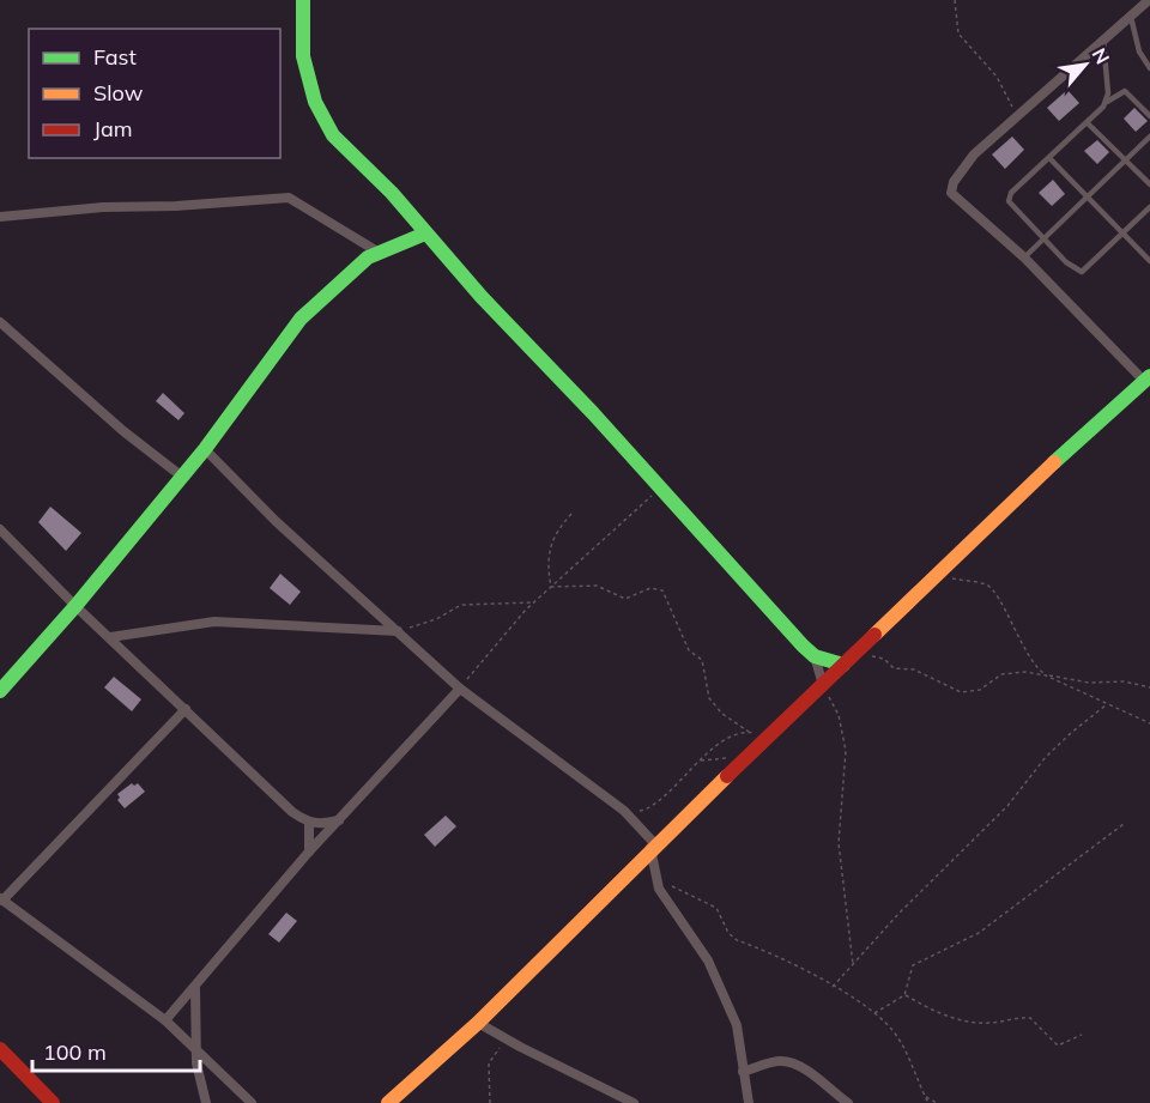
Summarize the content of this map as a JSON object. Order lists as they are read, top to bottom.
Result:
{
  "legend": ["Fast", "Slow", "Jam"],
  "scale_bar": "100 m",
  "north": "top right"
}
